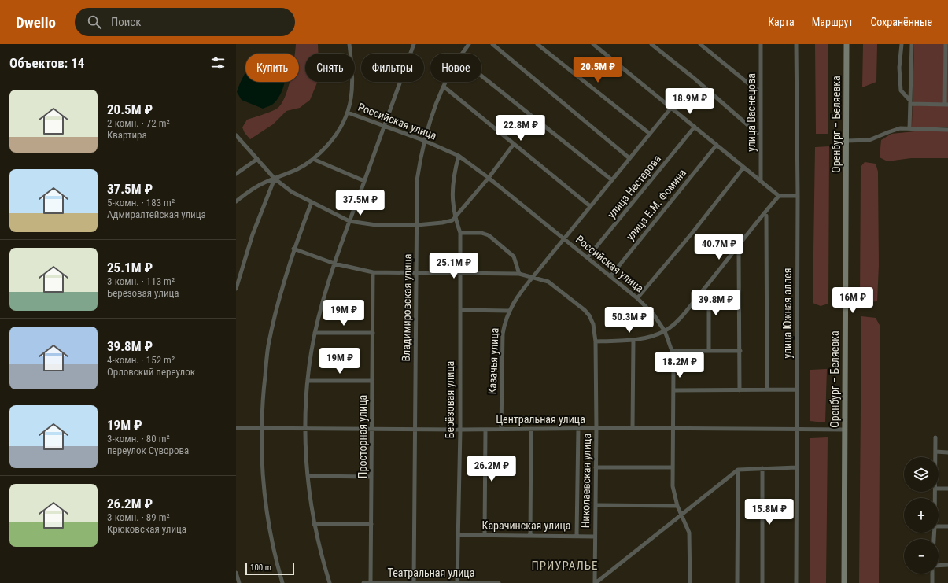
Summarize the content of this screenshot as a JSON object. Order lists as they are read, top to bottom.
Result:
{
  "streets": {
    "main road": ["Оренбург – Беляевка"],
    "street": [
      "улица Васнецова",
      "Российская улица",
      "улица Нестерова",
      "улица Е.М. Фомина",
      "Владимировская улица",
      "улица Южная аллея",
      "Казачья улица",
      "Берёзовая улица",
      "Центральная улица",
      "Просторная улица",
      "Николаевская улица",
      "Карачинская улица",
      "Театральная улица"
    ]
  },
  "crossings": [
    ["Российская улица", "улица Нестерова"],
    ["Российская улица", "улица Е.М. Фомина"],
    ["Российская улица", "Владимировская улица"],
    ["Российская улица", "Казачья улица"],
    ["Российская улица", "Центральная улица"],
    ["Оренбург – Беляевка", "Центральная улица"],
    ["Владимировская улица", "Центральная улица"],
    ["Владимировская улица", "Николаевская улица"],
    ["Владимировская улица", "Театральная улица"],
    ["улица Южная аллея", "Центральная улица"],
    ["Казачья улица", "Центральная улица"],
    ["Казачья улица", "Николаевская улица"],
    ["Берёзовая улица", "Центральная улица"],
    ["Берёзовая улица", "Николаевская улица"],
    ["Берёзовая улица", "Карачинская улица"],
    ["Берёзовая улица", "Театральная улица"],
    ["Центральная улица", "Просторная улица"],
    ["Центральная улица", "Николаевская улица"],
    ["Просторная улица", "Николаевская улица"],
    ["Просторная улица", "Театральная улица"],
    ["Николаевская улица", "Карачинская улица"]
  ],
  "districts": ["ПРИУРАЛЬЕ"],
  "scale_bar": "100 m",
  "page": {
    "header": "Dwello",
    "search": "Поиск",
    "nav": ["Карта", "Маршрут", "Сохранённые"],
    "heading": "Объектов: 14",
    "chip": [
      "Купить",
      "Снять",
      "Фильтры",
      "Новое"
    ],
    "price": [
      "20.5M ₽",
      "18.9M ₽",
      "22.8M ₽",
      "37.5M ₽",
      "40.7M ₽",
      "25.1M ₽",
      "16M ₽",
      "39.8M ₽",
      "19M ₽",
      "50.3M ₽",
      "19M ₽",
      "18.2M ₽",
      "26.2M ₽",
      "15.8M ₽"
    ],
    "list": [
      {
        "name": "20.5M ₽",
        "note": "2-комн. · 72 m² · Квартира"
      },
      {
        "name": "37.5M ₽",
        "note": "5-комн. · 183 m² · Адмиралтейская улица"
      },
      {
        "name": "25.1M ₽",
        "note": "3-комн. · 113 m² · Берёзовая улица"
      },
      {
        "name": "39.8M ₽",
        "note": "4-комн. · 152 m² · Орловский переулок"
      },
      {
        "name": "19M ₽",
        "note": "3-комн. · 80 m² · переулок Суворова"
      },
      {
        "name": "26.2M ₽",
        "note": "3-комн. · 89 m² · Крюковская улица"
      }
    ],
    "map_buttons": ["+", "−"],
    "scale": "100 m"
  }
}
